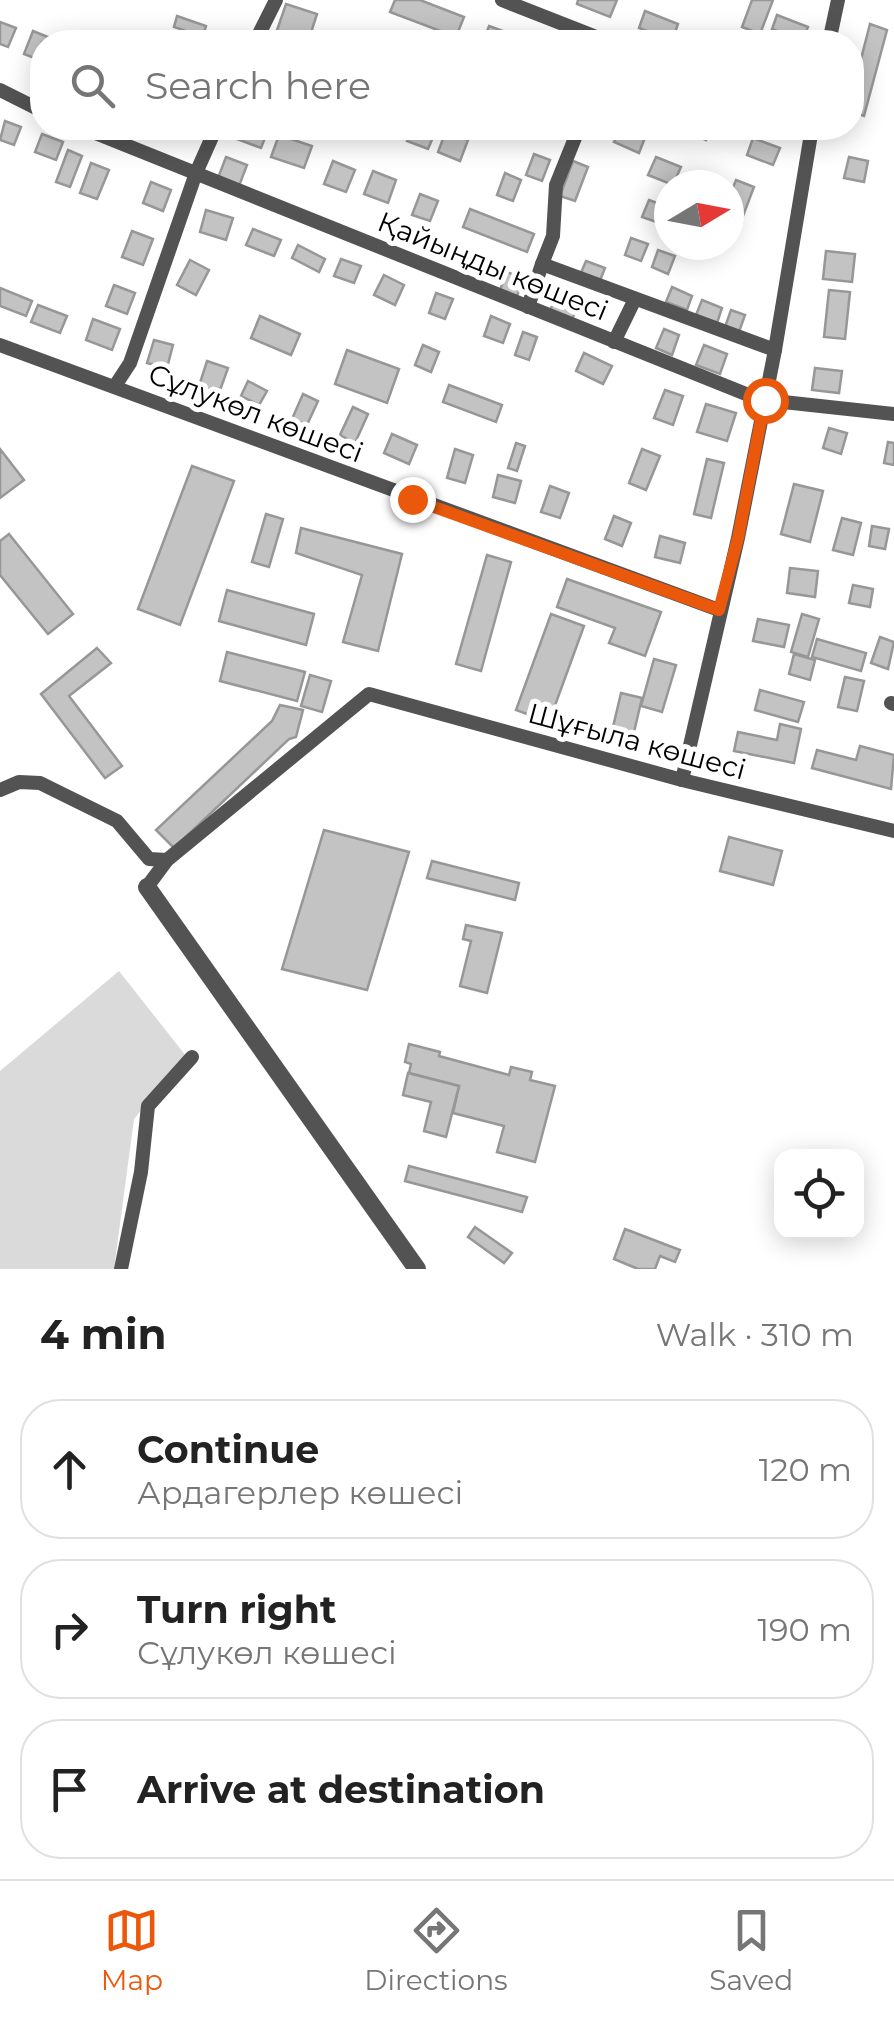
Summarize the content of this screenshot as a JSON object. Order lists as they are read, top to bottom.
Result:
{
  "streets": {
    "street": ["Қайыңды көшесі", "Сұлукөл көшесі", "Шұғыла көшесі"]
  },
  "north": "right",
  "page": {
    "search": "Search here",
    "heading": ["4 min", "Walk · 310 m"],
    "list": [
      ["Continue", "Ардагерлер көшесі", "120 m"],
      ["Turn right", "Сұлукөл көшесі", "190 m"],
      "Arrive at destination"
    ],
    "nav": ["Map", "Directions", "Saved"]
  }
}
